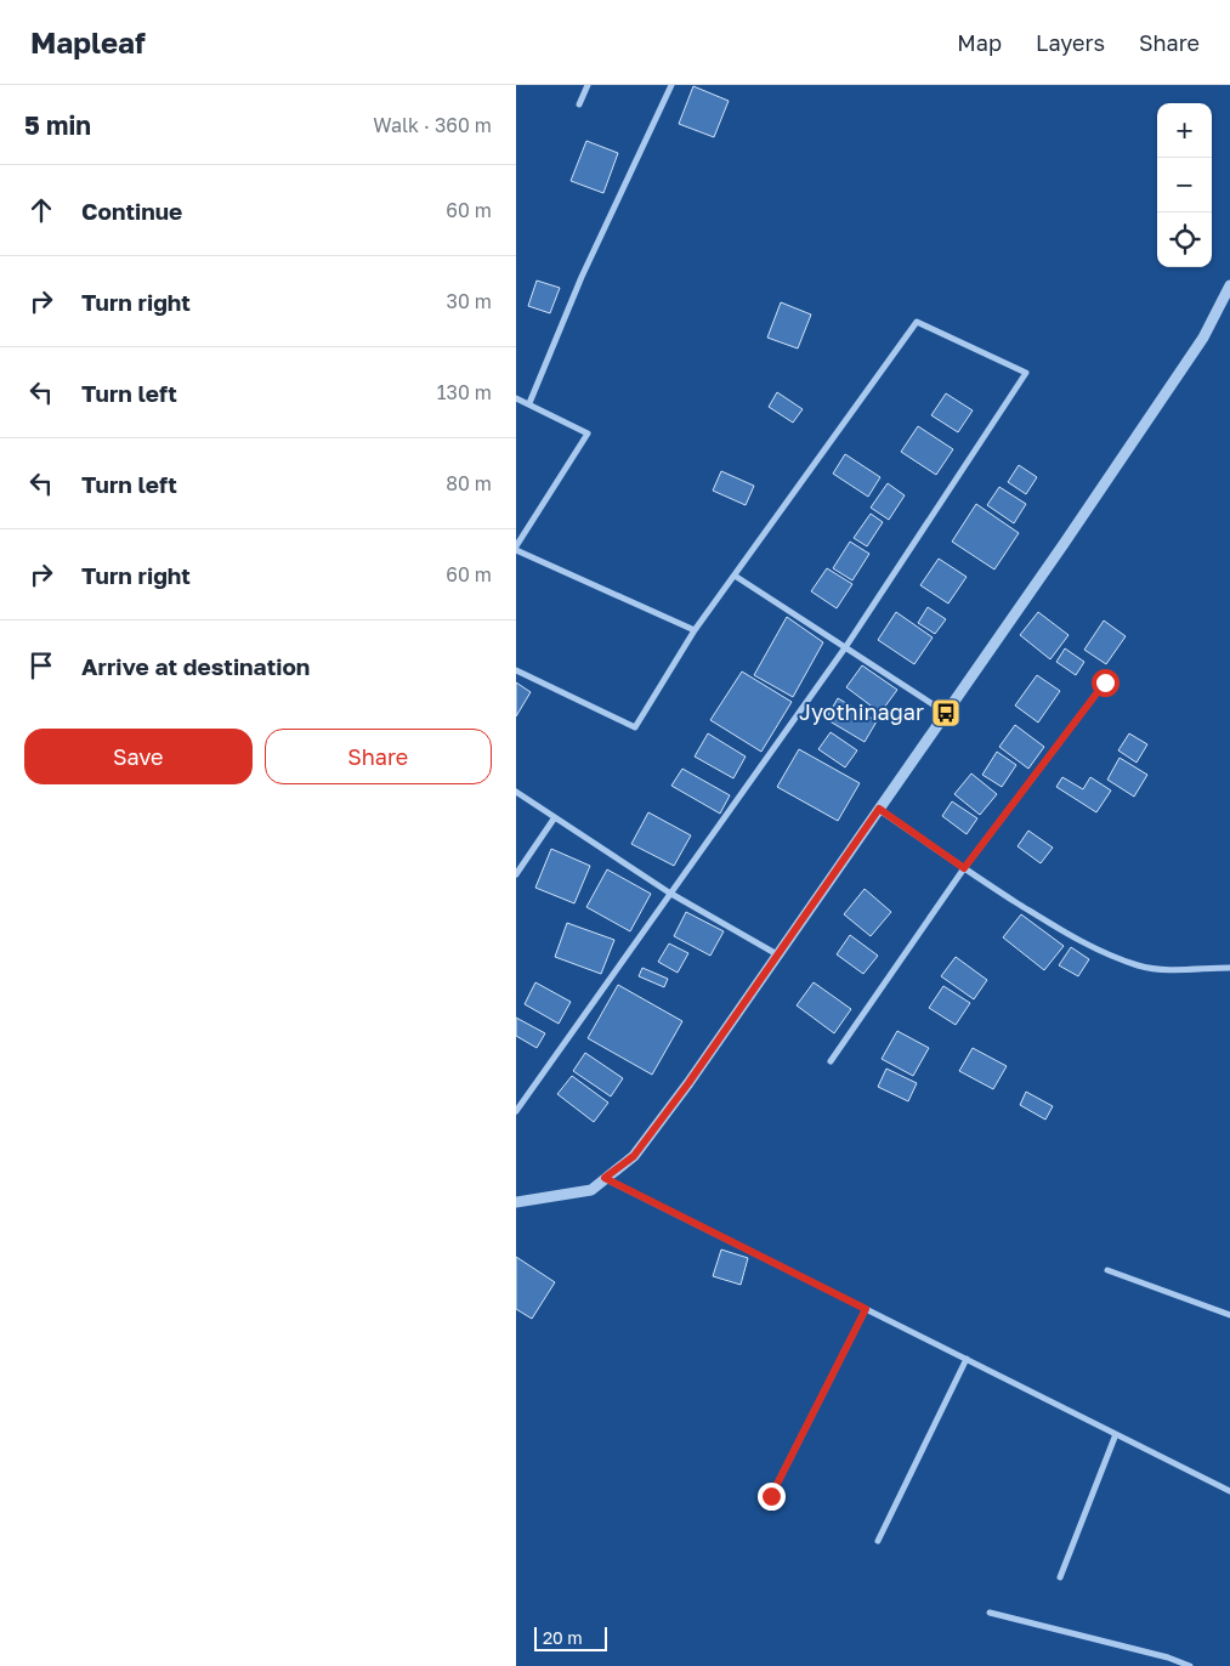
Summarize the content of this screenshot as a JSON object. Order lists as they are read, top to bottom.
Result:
{
  "places": {
    "bus stop": ["Jyothinagar"]
  },
  "scale_bar": "20 m",
  "page": {
    "header": "Mapleaf",
    "nav": ["Map", "Layers", "Share"],
    "heading": ["5 min", "Walk · 360 m"],
    "map_buttons": ["+", "−"],
    "list": [
      ["Continue", "60 m"],
      ["Turn right", "30 m"],
      ["Turn left", "130 m"],
      ["Turn left", "80 m"],
      ["Turn right", "60 m"],
      "Arrive at destination"
    ],
    "buttons": ["Save", "Share"],
    "scale": "20 m"
  }
}
